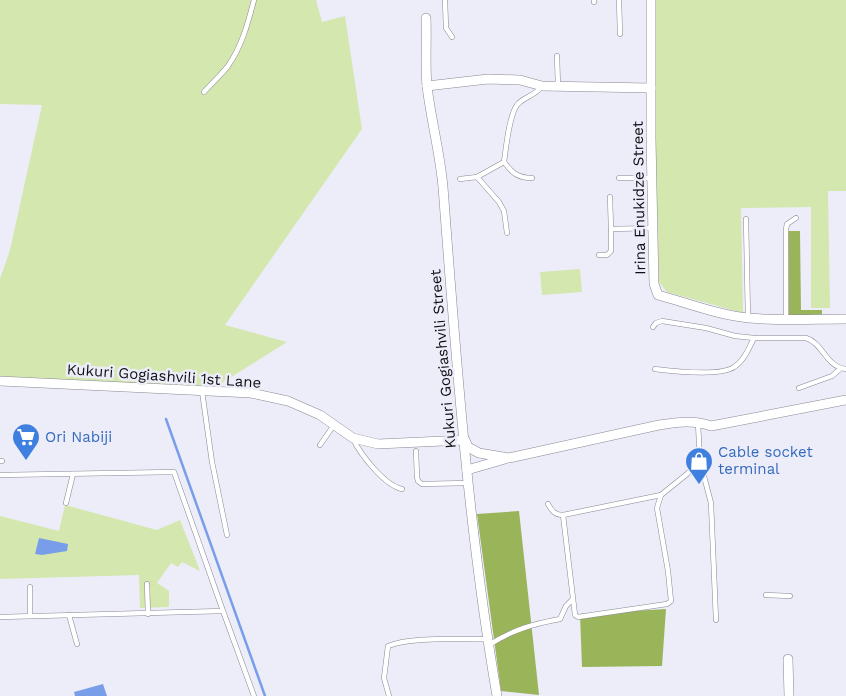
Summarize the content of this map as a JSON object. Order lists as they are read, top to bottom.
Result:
{
  "streets": {
    "street": ["Irina Enukidze Street", "Kukuri Gogiashvili Street", "Kukuri Gogiashvili 1st Lane"]
  },
  "crossings": [
    ["Kukuri Gogiashvili Street", "Kukuri Gogiashvili 1st Lane"]
  ],
  "places": {
    "supermarket": ["Ori Nabiji"],
    "shop": ["Cable socket terminal"]
  }
}
